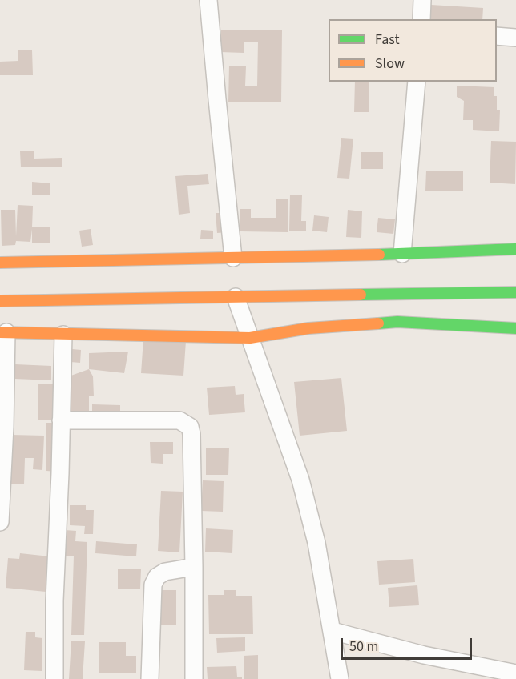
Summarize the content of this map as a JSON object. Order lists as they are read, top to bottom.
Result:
{
  "legend": ["Fast", "Slow"],
  "scale_bar": "50 m"
}
